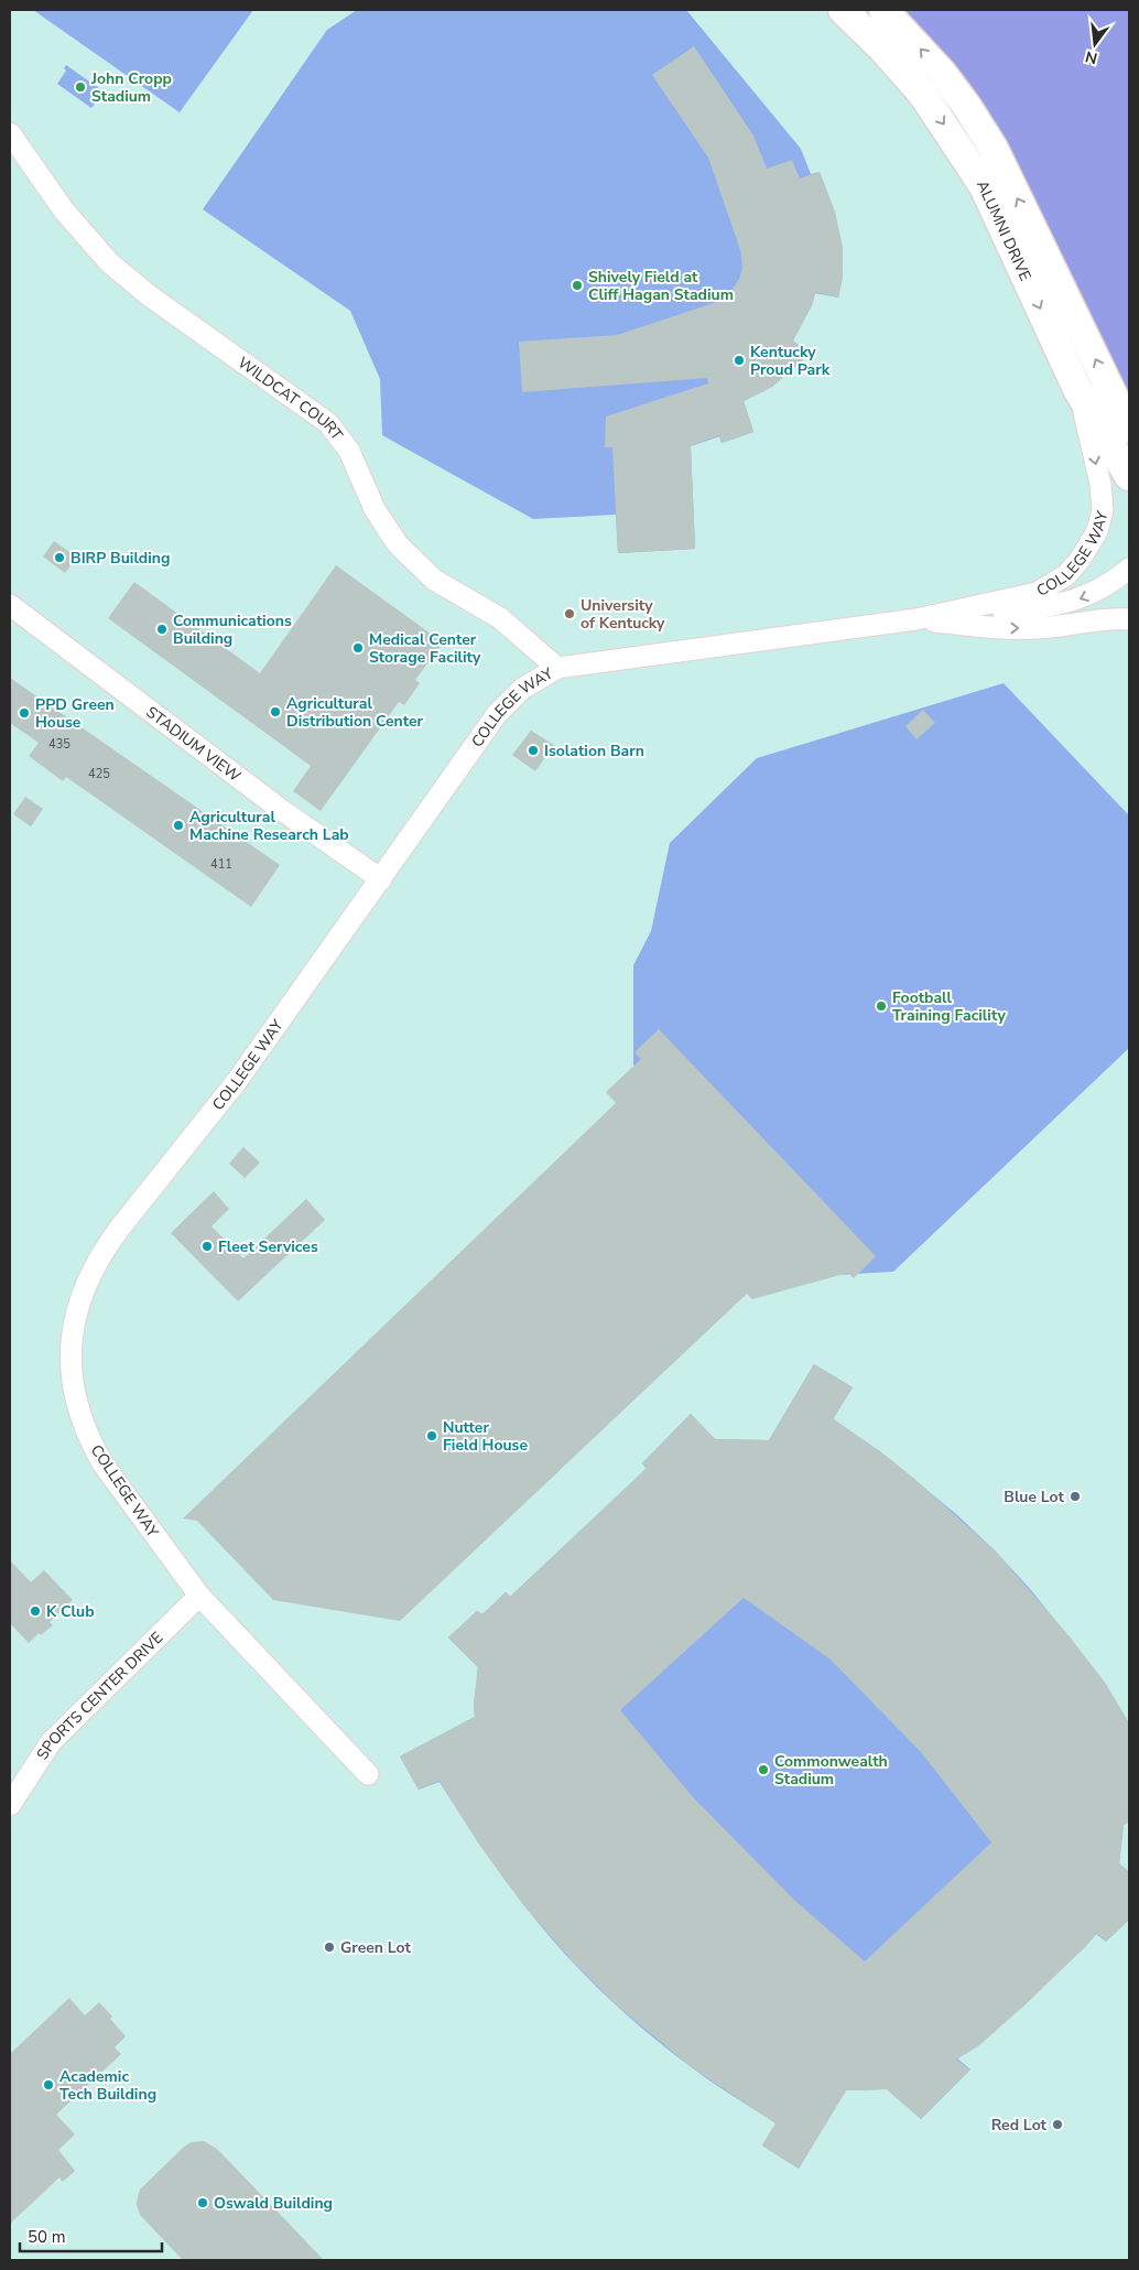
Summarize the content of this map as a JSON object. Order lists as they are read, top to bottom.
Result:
{
  "streets": {
    "main road": ["ALUMNI DRIVE"],
    "street": [
      "WILDCAT COURT",
      "COLLEGE WAY",
      "STADIUM VIEW",
      "SPORTS CENTER DRIVE"
    ]
  },
  "crossings": [
    ["ALUMNI DRIVE", "COLLEGE WAY"],
    ["WILDCAT COURT", "COLLEGE WAY"],
    ["COLLEGE WAY", "STADIUM VIEW"],
    ["COLLEGE WAY", "SPORTS CENTER DRIVE"]
  ],
  "places": [
    "John Cropp Stadium",
    "Shively Field at Cliff Hagan Stadium",
    "Kentucky Proud Park",
    "BIRP Building",
    "University of Kentucky",
    "Communications Building",
    "Medical Center Storage Facility",
    "Agricultural Distribution Center",
    "PPD Green House",
    "Isolation Barn",
    "Agricultural Machine Research Lab",
    "Football Training Facility",
    "Fleet Services",
    "Nutter Field House",
    "Blue Lot",
    "K Club",
    "Commonwealth Stadium",
    "Green Lot",
    "Academic Tech Building",
    "Red Lot",
    "Oswald Building"
  ],
  "house_numbers": ["435", "425", "411"],
  "scale_bar": "50 m",
  "north": "bottom"
}
